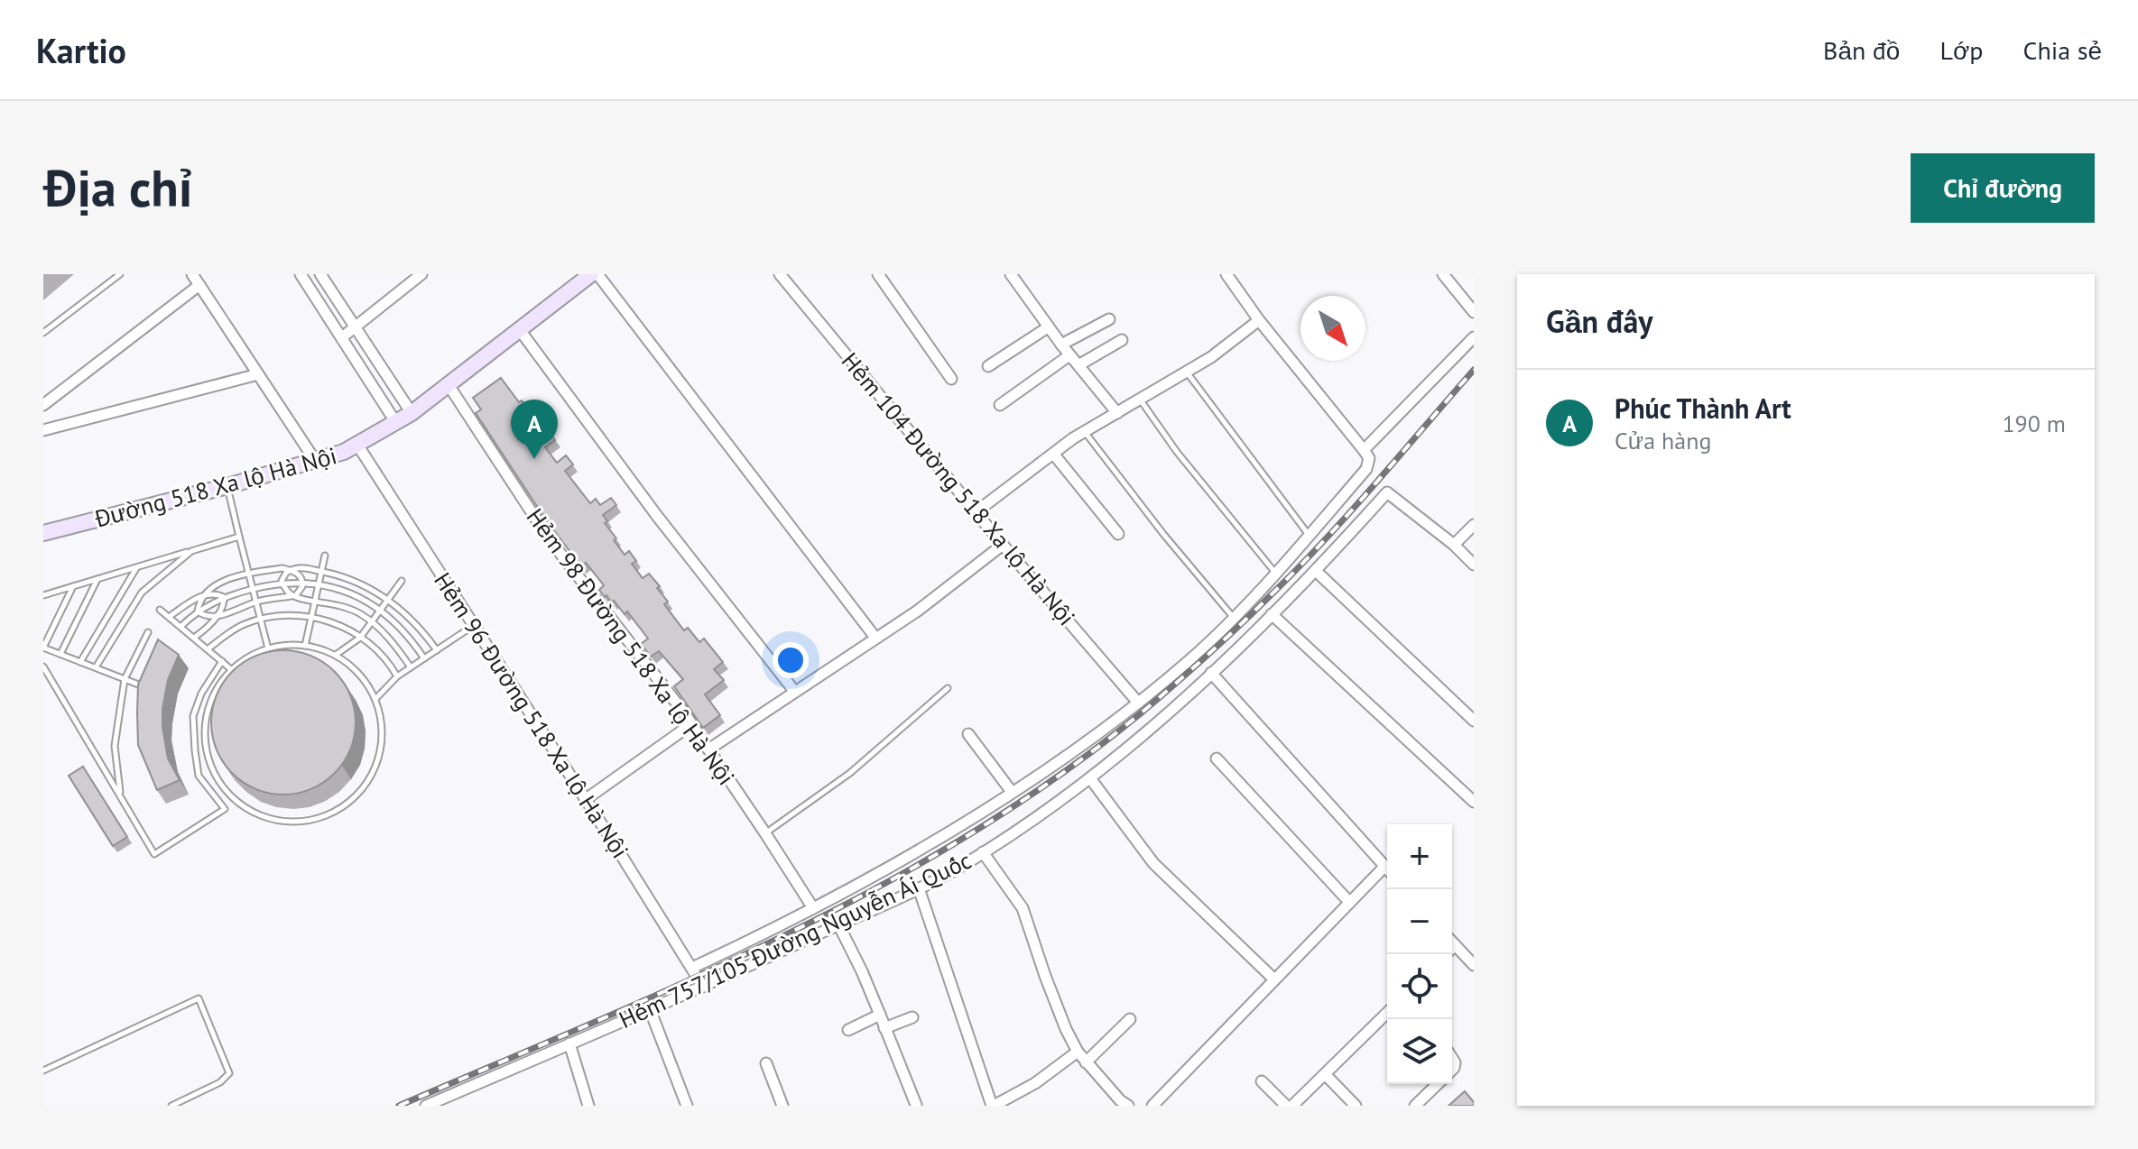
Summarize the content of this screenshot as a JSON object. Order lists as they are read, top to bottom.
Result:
{
  "streets": {
    "street": [
      "Đường 518 Xa lộ Hà Nội",
      "Hẻm 104 Đường 518 Xa lộ Hà Nội",
      "Hẻm 98 Đường 518 Xa lộ Hà Nội",
      "Hẻm 96 Đường 518 Xa lộ Hà Nội",
      "Hẻm 757/105 Đường Nguyễn Ái Quốc"
    ]
  },
  "crossings": [
    ["Đường 518 Xa lộ Hà Nội", "Hẻm 98 Đường 518 Xa lộ Hà Nội"],
    ["Đường 518 Xa lộ Hà Nội", "Hẻm 96 Đường 518 Xa lộ Hà Nội"],
    ["Hẻm 96 Đường 518 Xa lộ Hà Nội", "Hẻm 757/105 Đường Nguyễn Ái Quốc"]
  ],
  "north": "bottom right",
  "page": {
    "header": "Kartio",
    "nav": ["Bản đồ", "Lớp", "Chia sẻ"],
    "buttons": "Chỉ đường",
    "title": "Địa chỉ",
    "heading": "Gần đây",
    "list": [
      {
        "mark": "A",
        "name": "Phúc Thành Art",
        "note": "Cửa hàng",
        "value": "190 m"
      }
    ],
    "pins": "A",
    "map_buttons": ["+", "−"]
  }
}
